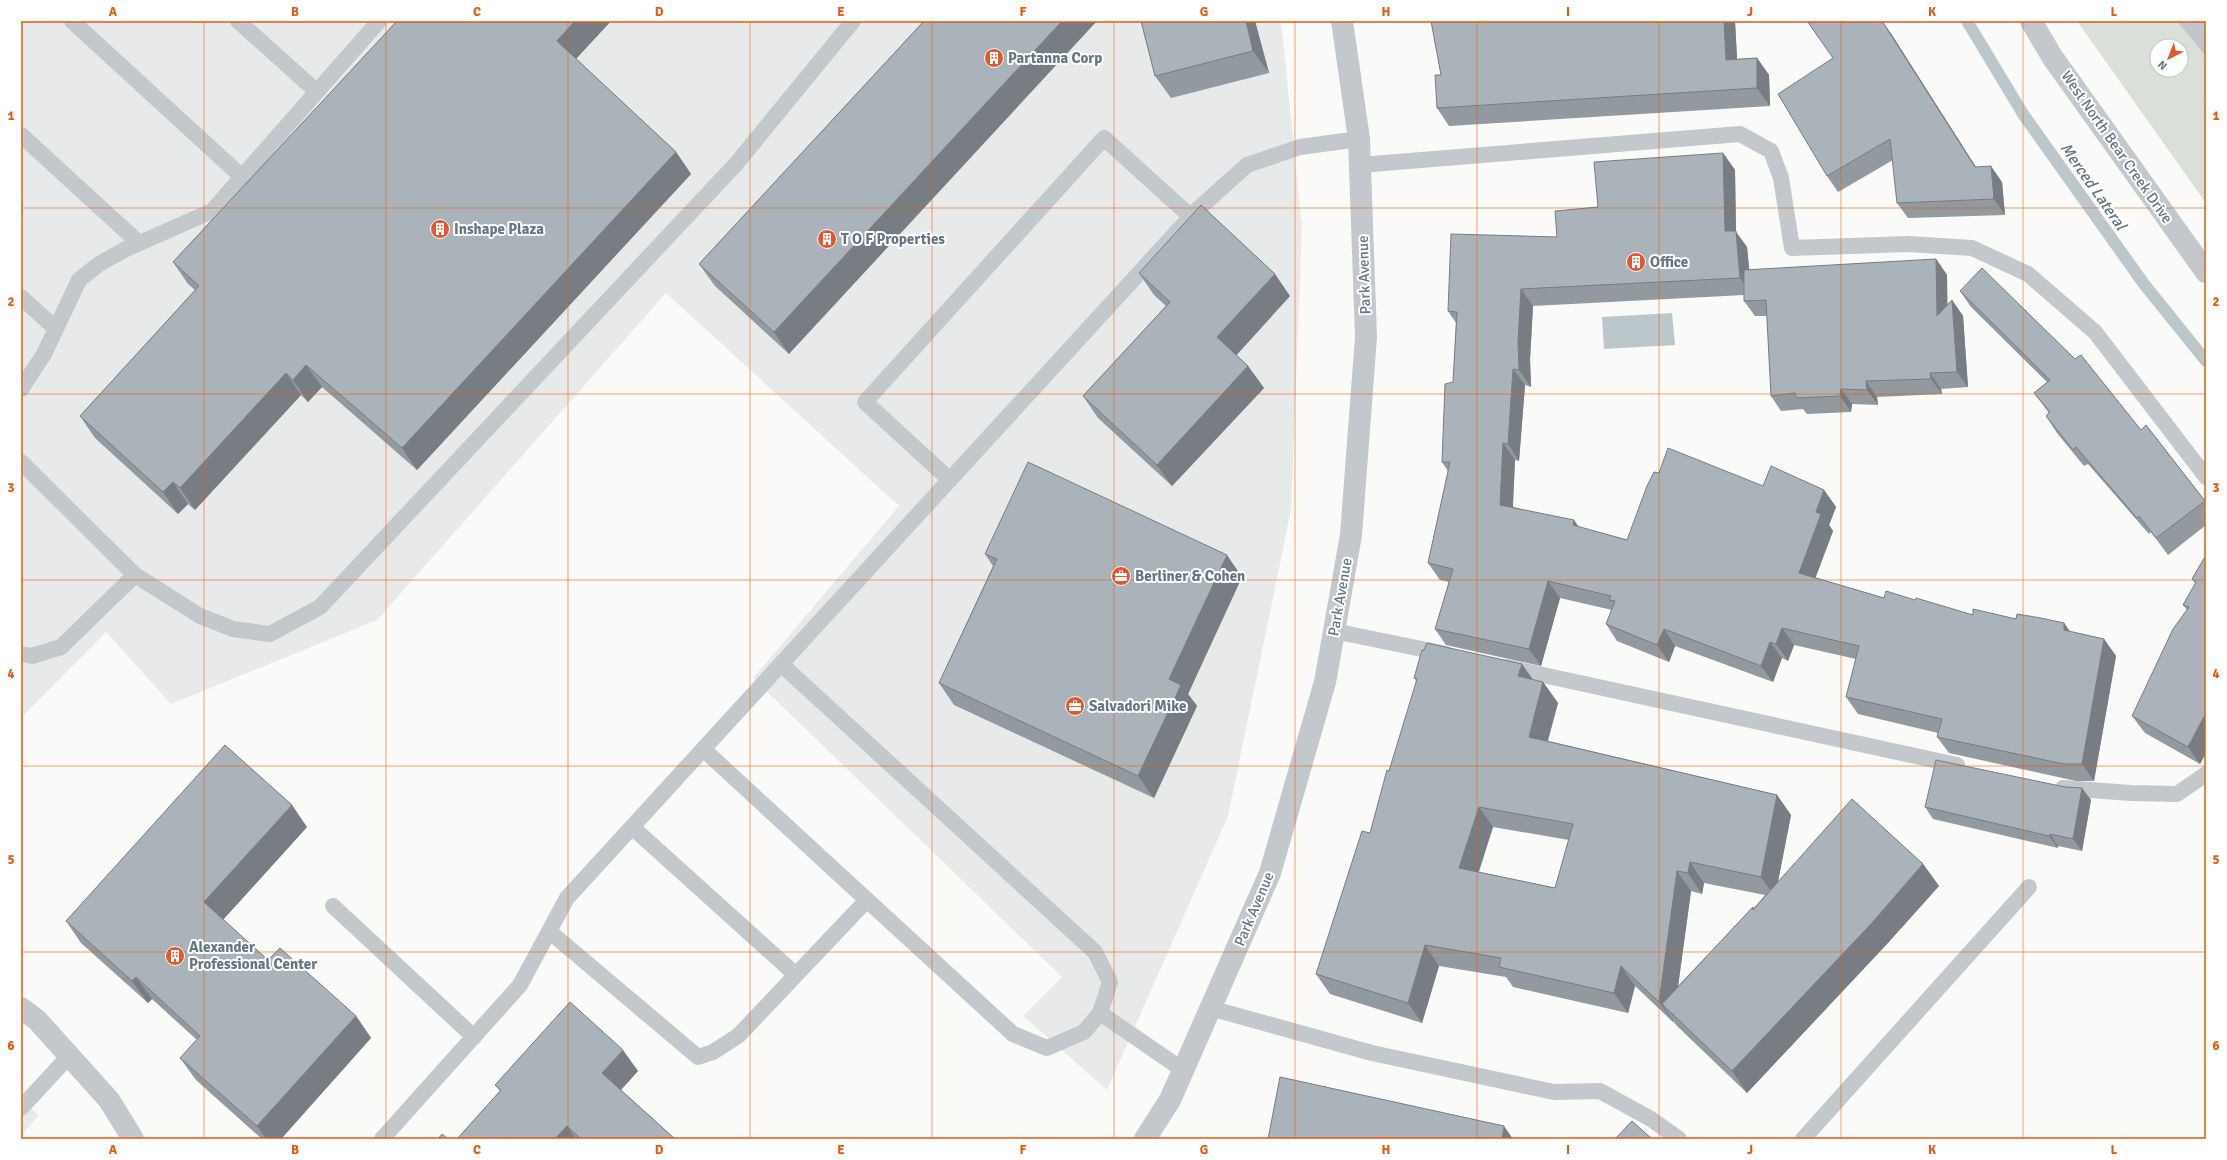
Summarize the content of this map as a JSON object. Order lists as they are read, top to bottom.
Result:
{
  "streets": {
    "street": ["West North Bear Creek Drive", "Park Avenue"]
  },
  "water": ["Merced Lateral"],
  "places": {
    "building": [
      "Partanna Corp",
      "Inshape Plaza",
      "T O F Properties",
      "Office",
      "Alexander Professional Center"
    ],
    "office": ["Berliner & Cohen", "Salvadori Mike"]
  },
  "north": "bottom left",
  "grid": {
    "columns": [
      "A",
      "B",
      "C",
      "D",
      "E",
      "F",
      "G",
      "H",
      "I",
      "J",
      "K",
      "L"
    ],
    "rows": [
      "1",
      "2",
      "3",
      "4",
      "5",
      "6"
    ]
  }
}
